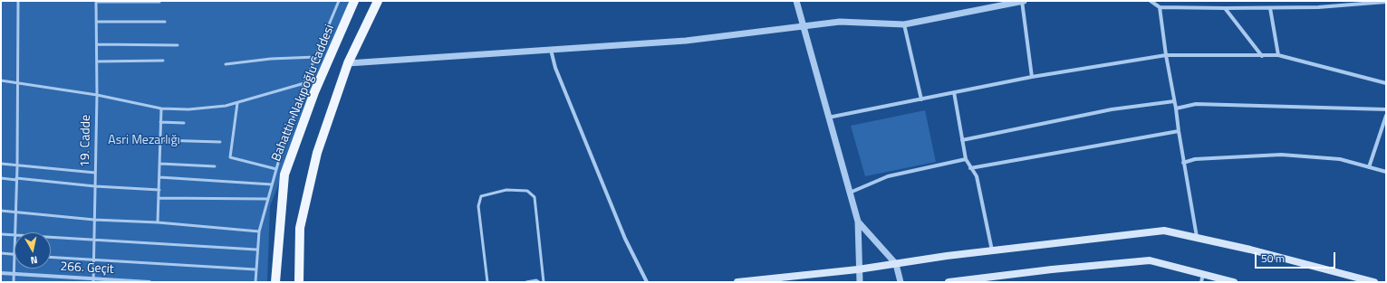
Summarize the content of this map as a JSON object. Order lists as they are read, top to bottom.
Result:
{
  "streets": {
    "main road": ["Bahattin Nakıpoğlu Caddesi"],
    "street": ["266. Geçit"],
    "lane": ["19. Cadde"]
  },
  "crossings": [
    ["19. Cadde", "266. Geçit"]
  ],
  "parks": ["Asri Mezarlığı"],
  "scale_bar": "50 m",
  "north": "bottom"
}
